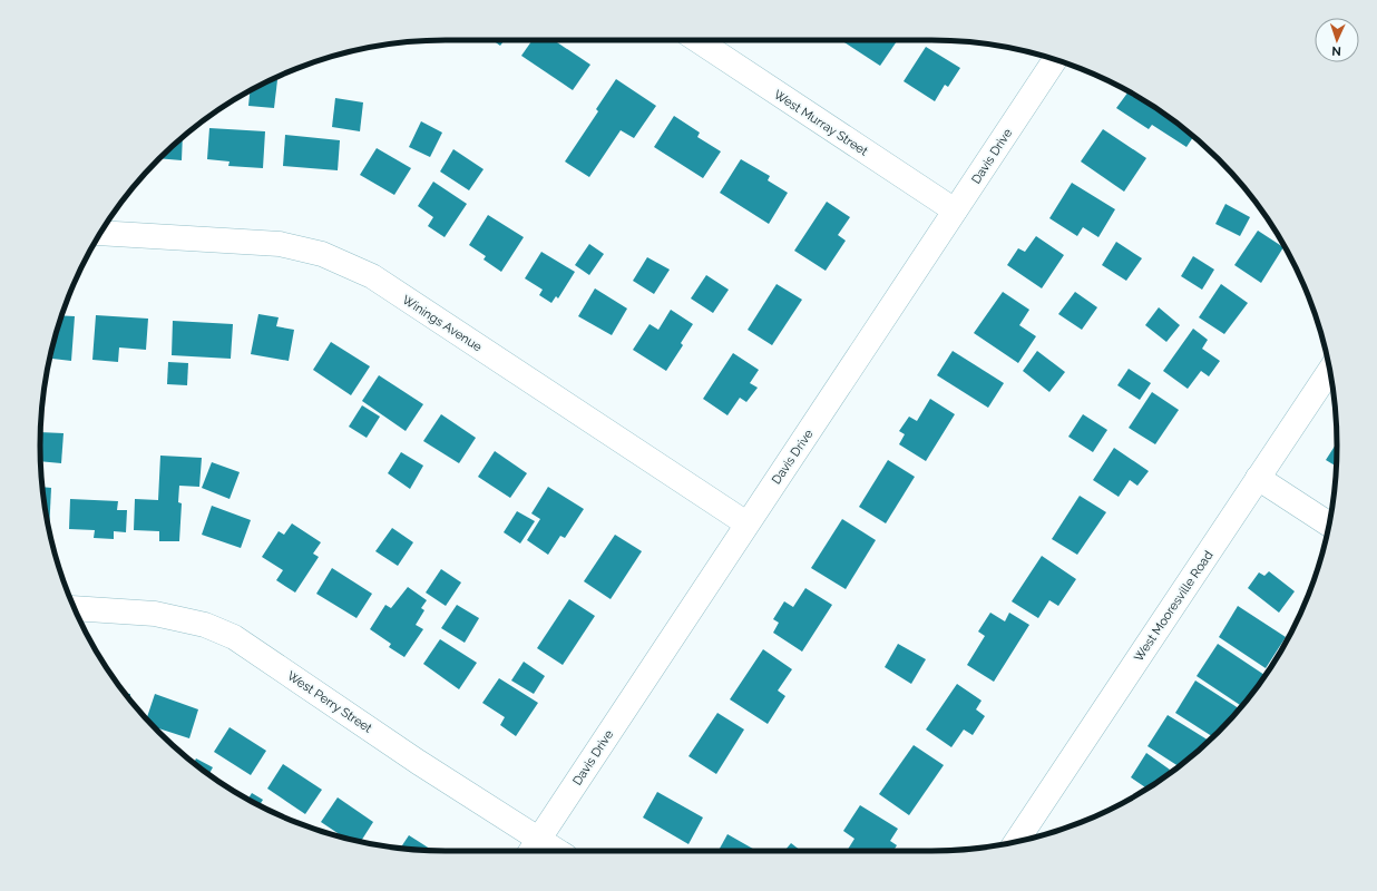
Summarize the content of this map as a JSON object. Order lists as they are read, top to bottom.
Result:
{
  "streets": {
    "street": [
      "West Murray Street",
      "Davis Drive",
      "Winings Avenue",
      "West Mooresville Road",
      "West Perry Street"
    ]
  },
  "crossings": [
    ["West Murray Street", "Davis Drive"],
    ["Davis Drive", "Winings Avenue"],
    ["Davis Drive", "West Perry Street"]
  ],
  "north": "bottom"
}
